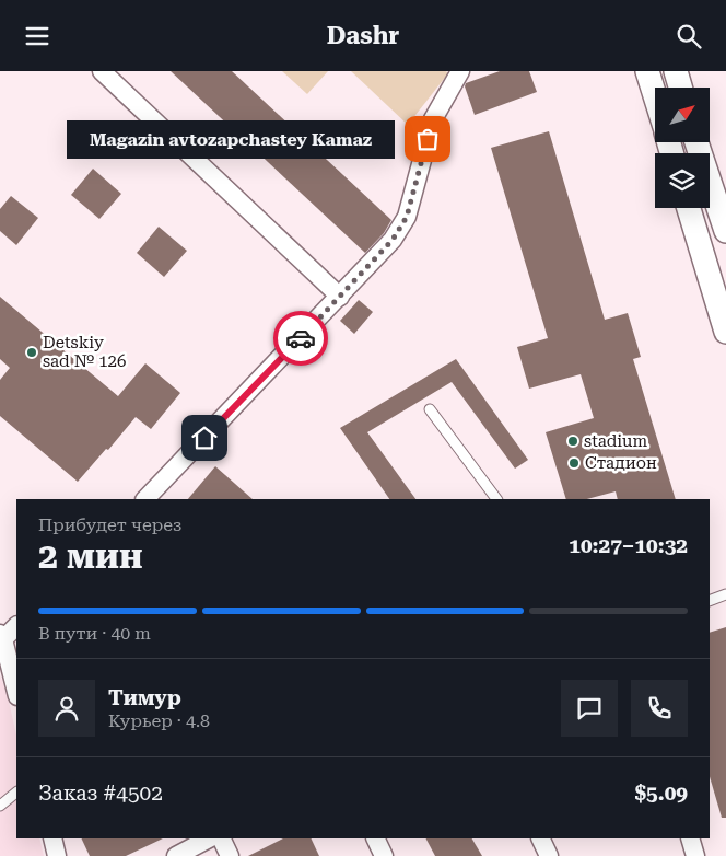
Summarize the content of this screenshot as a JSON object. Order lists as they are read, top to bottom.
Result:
{
  "places": [
    "Magazin avtozapchastey Kamaz",
    "Detskiy sad № 126",
    "stadium",
    "Стадион"
  ],
  "north": "top right",
  "page": {
    "header": "Dashr",
    "bubble": "Magazin avtozapchastey Kamaz",
    "heading": ["2 мин", "Прибудет через", "10:27–10:32"],
    "panel": [
      "Тимур",
      "Курьер · 4.8",
      "Заказ #4502",
      "$5.09"
    ],
    "bar": "В пути · 40 m"
  }
}
